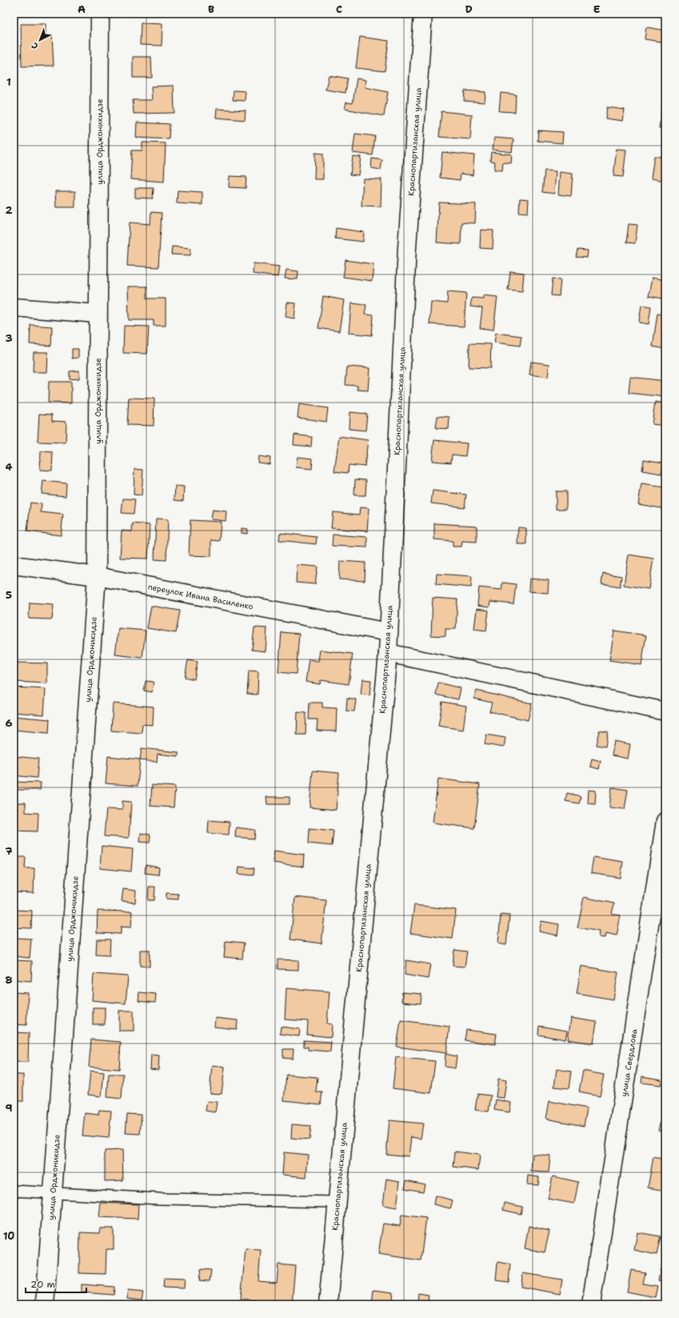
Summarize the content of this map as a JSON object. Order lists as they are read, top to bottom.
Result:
{
  "streets": {
    "street": [
      "улица Орджоникидзе",
      "Краснопартизанская улица",
      "переулок Ивана Василенко",
      "улица Свердлова"
    ]
  },
  "crossings": [
    ["улица Орджоникидзе", "переулок Ивана Василенко"],
    ["Краснопартизанская улица", "переулок Ивана Василенко"]
  ],
  "scale_bar": "20 m",
  "north": "bottom left",
  "grid": {
    "columns": [
      "A",
      "B",
      "C",
      "D",
      "E"
    ],
    "rows": [
      "1",
      "2",
      "3",
      "4",
      "5",
      "6",
      "7",
      "8",
      "9",
      "10"
    ]
  }
}
